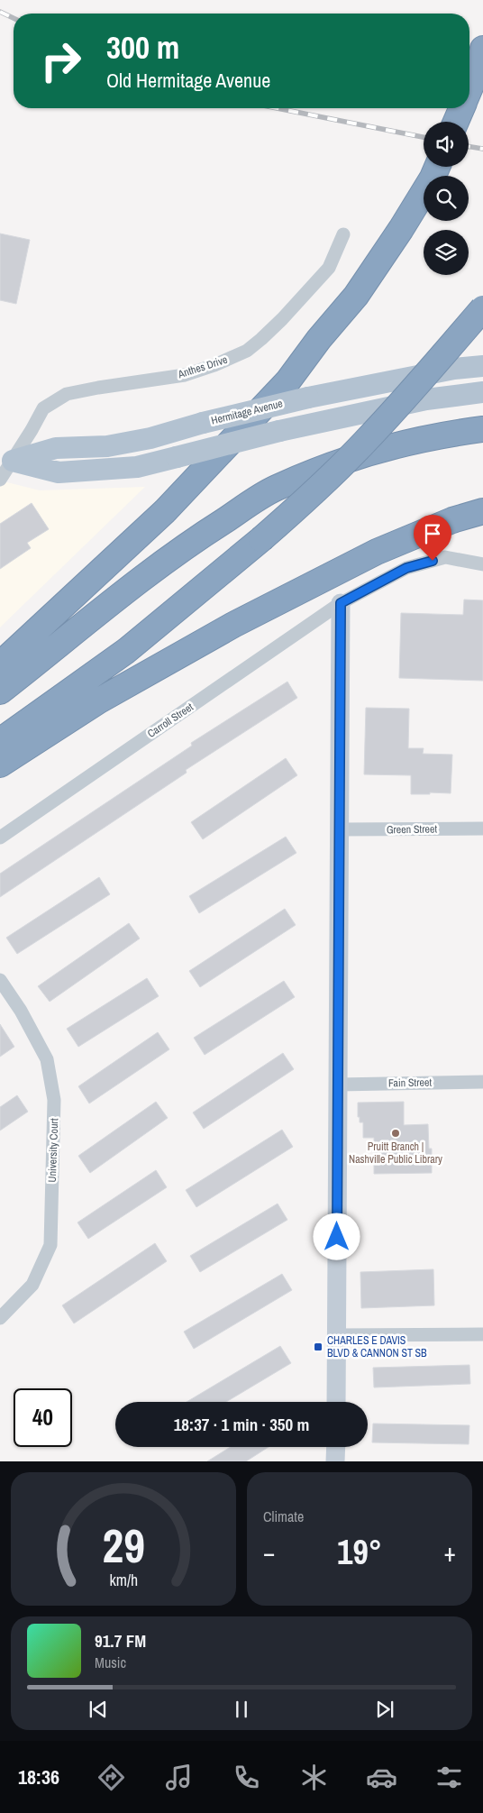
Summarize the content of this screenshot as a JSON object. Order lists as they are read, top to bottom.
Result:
{
  "streets": {
    "main road": ["Hermitage Avenue"],
    "street": [
      "Anthes Drive",
      "Carroll Street",
      "Green Street",
      "Fain Street",
      "University Court"
    ]
  },
  "crossings": [
    ["Anthes Drive", "Hermitage Avenue"]
  ],
  "places": {
    "other": ["Pruitt Branch | Nashville Public Library"],
    "transit": ["CHARLES E DAVIS BLVD & CANNON ST SB"]
  },
  "page": {
    "turn": ["300 m", "Old Hermitage Avenue"],
    "limit": "40",
    "trip": "18:37 · 1 min · 350 m",
    "tile": "Climate",
    "heat": ["−", "19°", "+"],
    "song": ["91.7 FM", "Music"],
    "tabs": "18:36",
    "gauge": ["29", "km/h"]
  }
}
